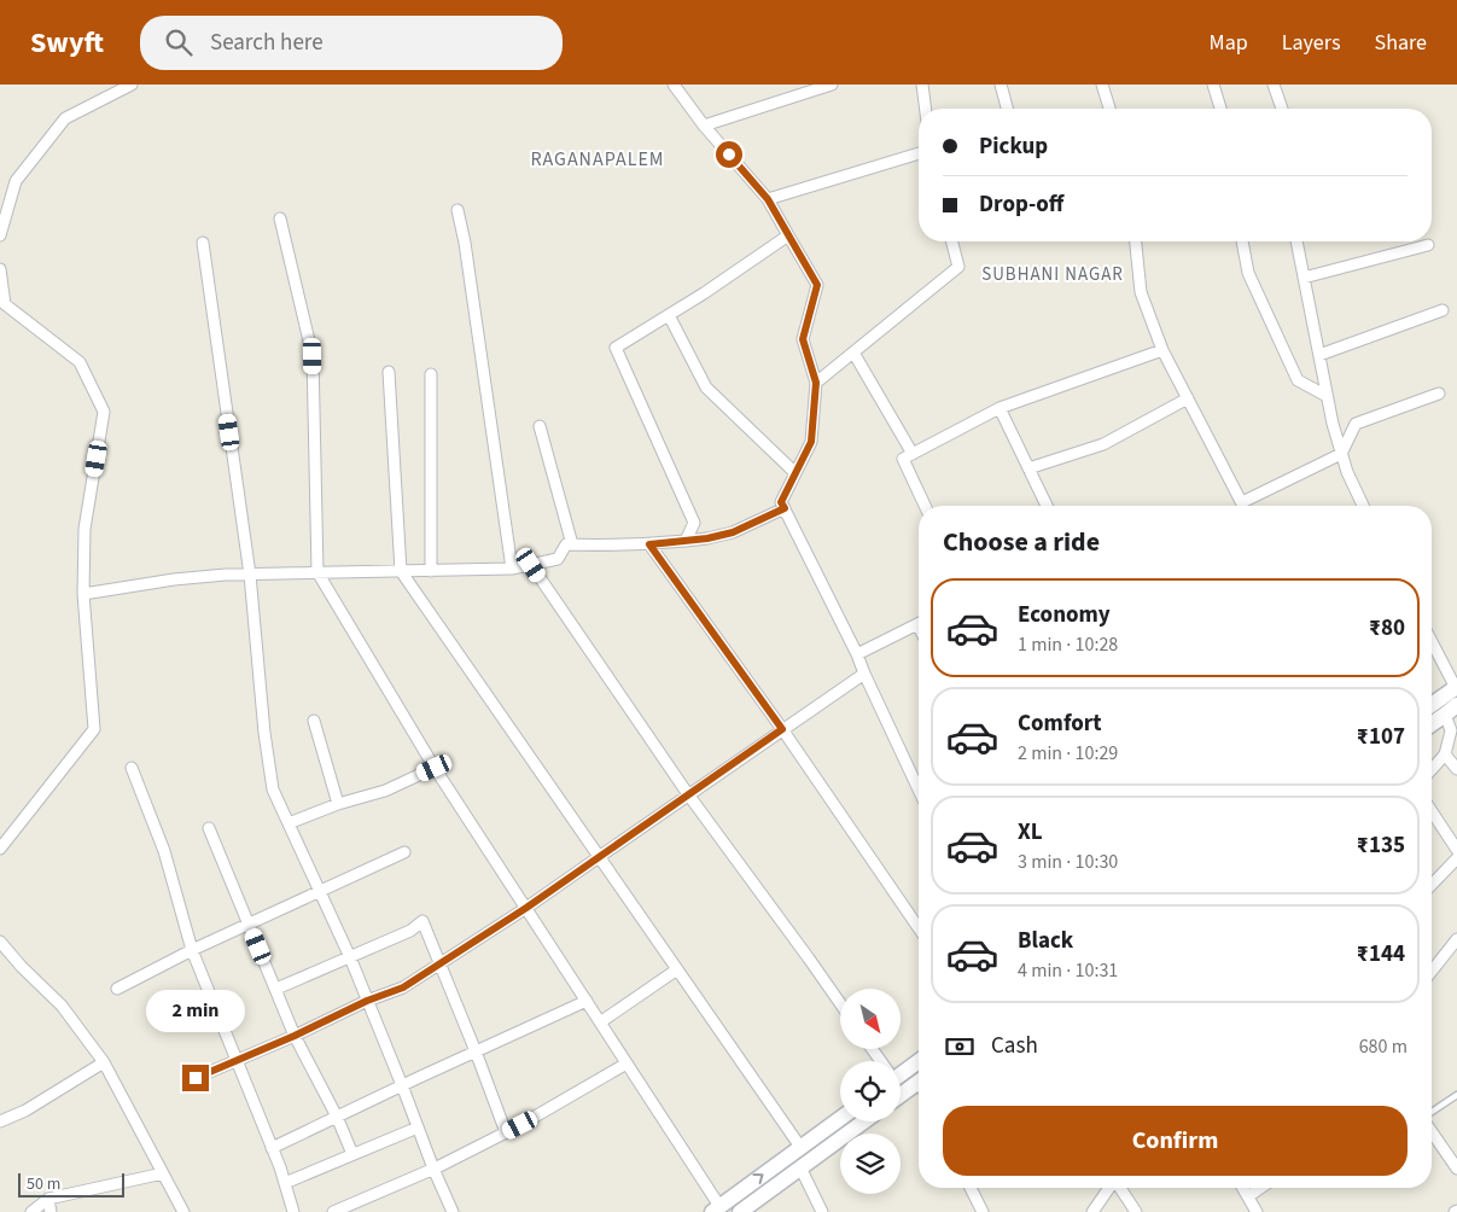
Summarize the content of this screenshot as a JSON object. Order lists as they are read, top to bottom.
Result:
{
  "districts": ["RAGANAPALEM", "SUBHANI NAGAR"],
  "scale_bar": "50 m",
  "north": "bottom right",
  "page": {
    "header": "Swyft",
    "search": "Search here",
    "nav": ["Map", "Layers", "Share"],
    "banner": ["Pickup", "Drop-off"],
    "heading": "Choose a ride",
    "list": [
      {
        "name": "Economy",
        "note": "1 min · 10:28",
        "value": "₹80"
      },
      {
        "name": "Comfort",
        "note": "2 min · 10:29",
        "value": "₹107"
      },
      {
        "name": "XL",
        "note": "3 min · 10:30",
        "value": "₹135"
      },
      {
        "name": "Black",
        "note": "4 min · 10:31",
        "value": "₹144"
      }
    ],
    "bubble": "2 min",
    "pay": ["Cash", "680 m"],
    "buttons": "Confirm",
    "scale": "50 m"
  }
}
